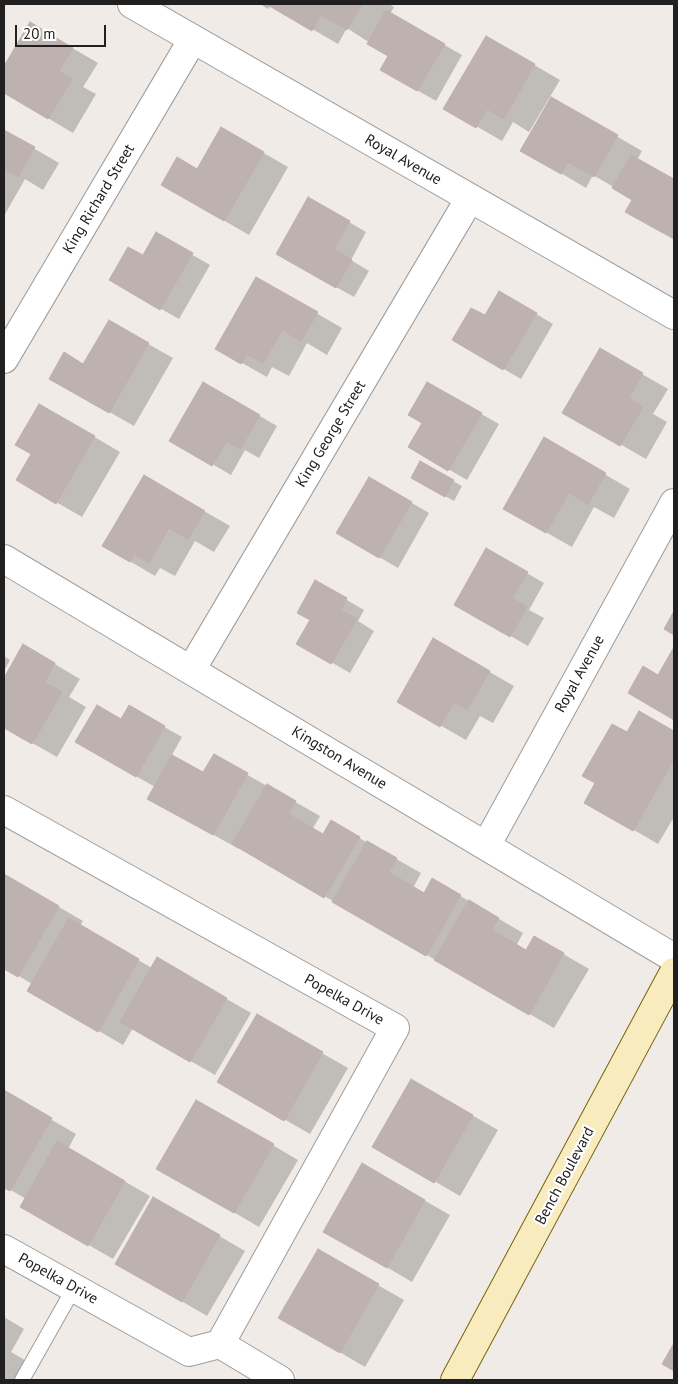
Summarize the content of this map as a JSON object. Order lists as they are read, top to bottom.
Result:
{
  "streets": {
    "main road": ["Bench Boulevard"],
    "street": [
      "Royal Avenue",
      "King Richard Street",
      "King George Street",
      "Kingston Avenue",
      "Popelka Drive"
    ]
  },
  "crossings": [
    ["Royal Avenue", "King Richard Street"],
    ["Royal Avenue", "King George Street"],
    ["Royal Avenue", "Kingston Avenue"],
    ["King George Street", "Kingston Avenue"]
  ],
  "scale_bar": "20 m"
}
